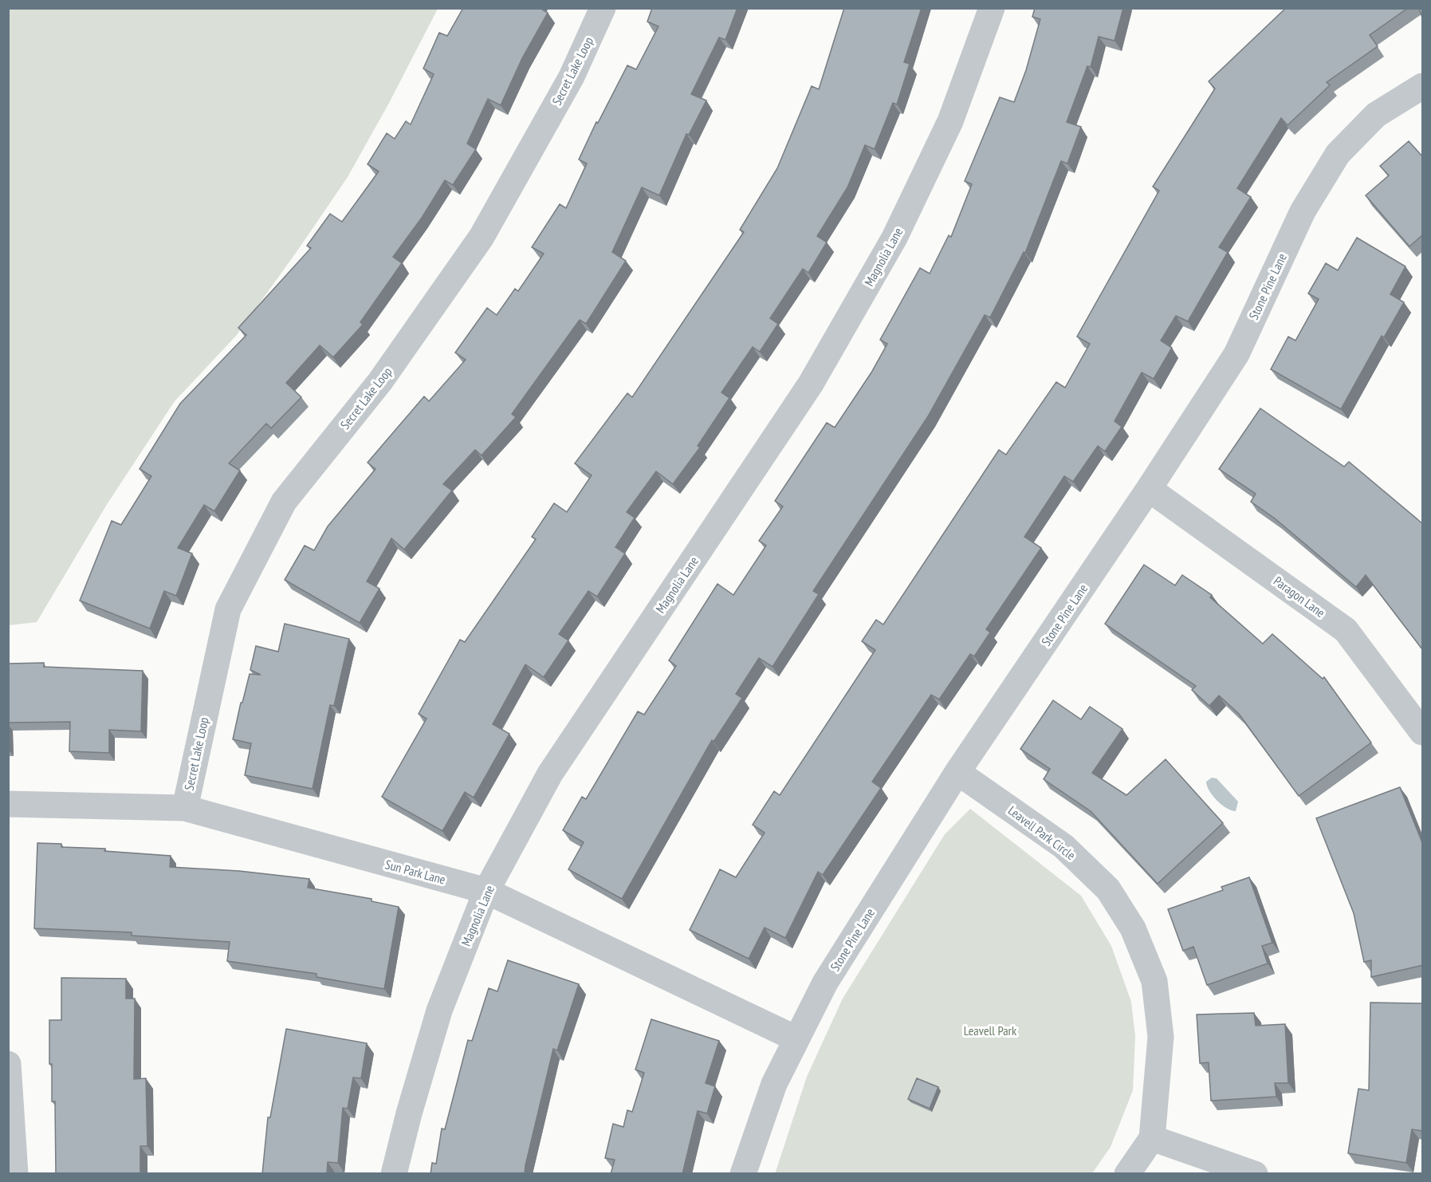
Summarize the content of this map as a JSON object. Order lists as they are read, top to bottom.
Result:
{
  "streets": {
    "street": [
      "Secret Lake Loop",
      "Magnolia Lane",
      "Stone Pine Lane",
      "Paragon Lane",
      "Leavell Park Circle",
      "Sun Park Lane"
    ]
  },
  "crossings": [
    ["Secret Lake Loop", "Sun Park Lane"],
    ["Magnolia Lane", "Sun Park Lane"],
    ["Stone Pine Lane", "Paragon Lane"],
    ["Stone Pine Lane", "Leavell Park Circle"],
    ["Stone Pine Lane", "Sun Park Lane"]
  ],
  "parks": ["Leavell Park"]
}
